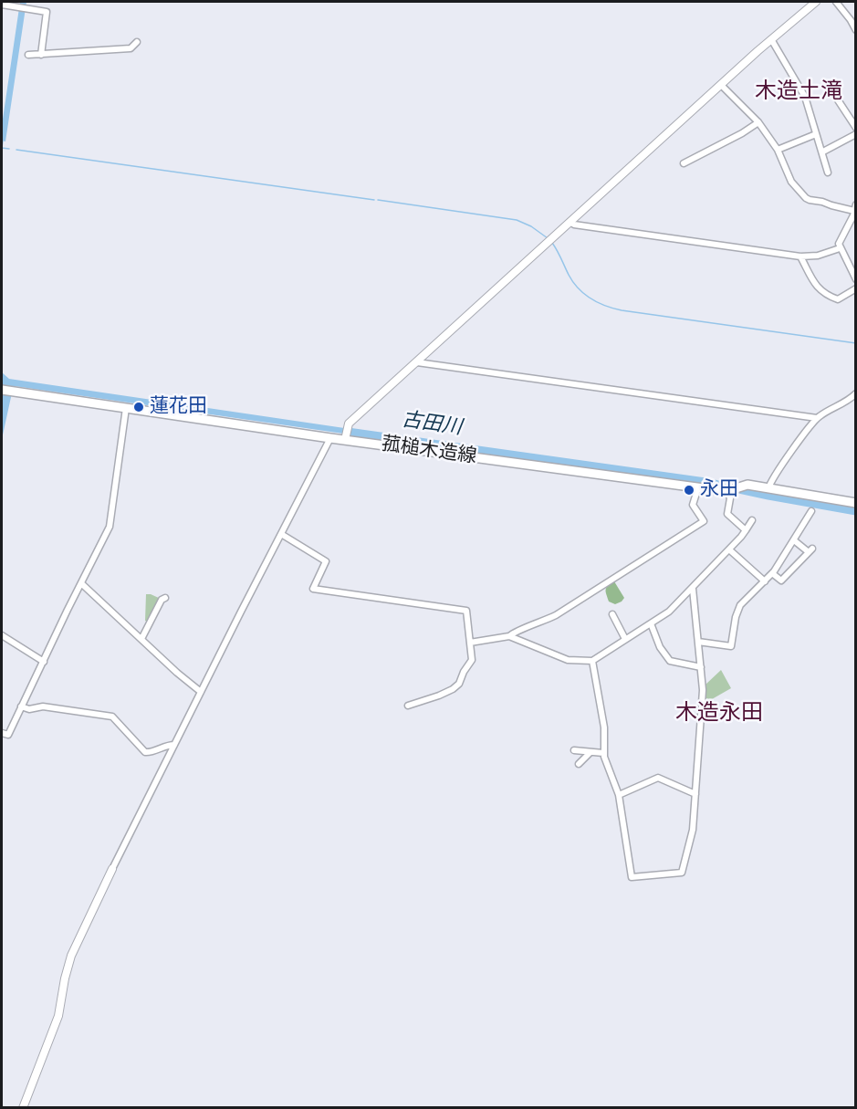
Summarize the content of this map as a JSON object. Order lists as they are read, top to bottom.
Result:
{
  "streets": {
    "main road": ["菰槌木造線"]
  },
  "districts": ["木造土滝", "木造永田"],
  "water": ["古田川"],
  "places": ["蓮花田", "永田"]
}
